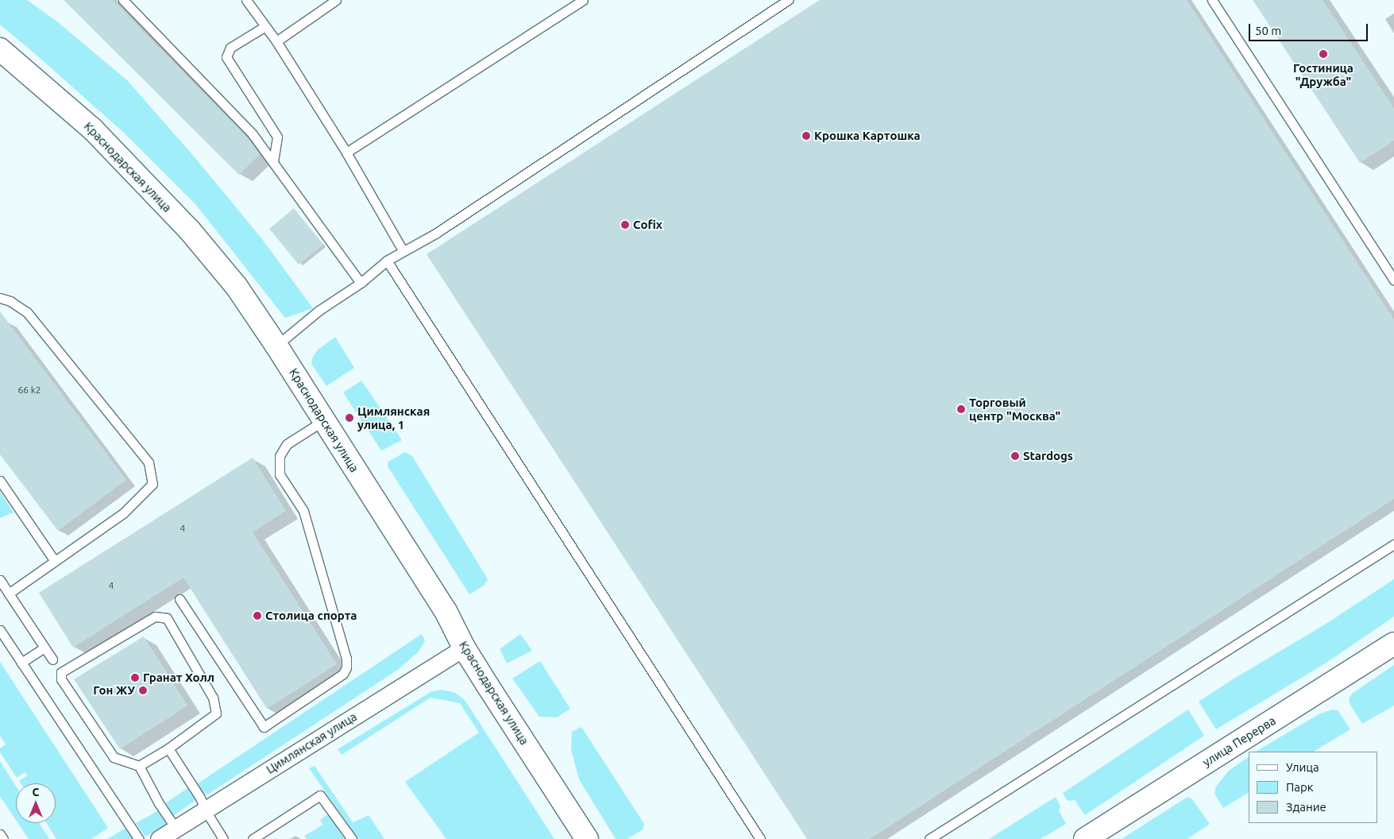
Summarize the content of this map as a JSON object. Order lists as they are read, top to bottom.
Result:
{
  "streets": {
    "street": ["Краснодарская улица", "улица Перерва", "Цимлянская улица"]
  },
  "crossings": [
    ["Краснодарская улица", "Цимлянская улица"]
  ],
  "places": [
    "Гостиница \"Дружба\"",
    "Крошка Картошка",
    "Cofix",
    "Торговый центр \"Москва\"",
    "Цимлянская улица, 1",
    "Stardogs",
    "Столица спорта",
    "Гранат Холл",
    "Гон ЖУ"
  ],
  "house_numbers": ["66 k2", "4", "4"],
  "legend": ["Улица", "Парк", "Здание"],
  "scale_bar": "50 m",
  "north": "top"
}
